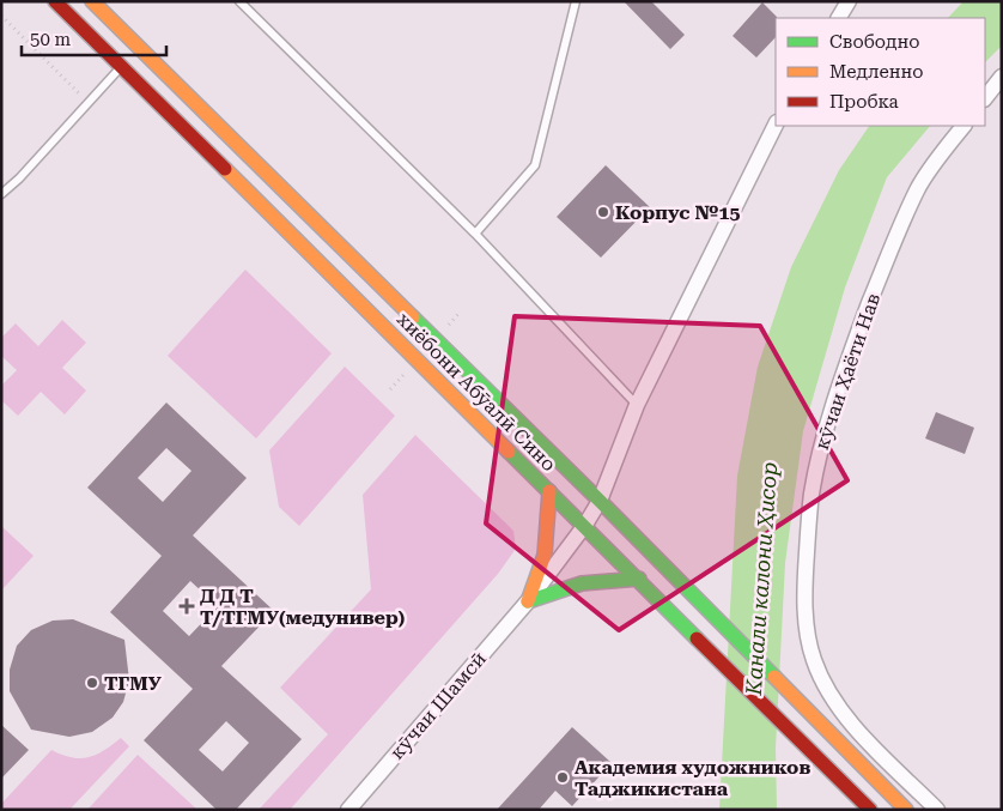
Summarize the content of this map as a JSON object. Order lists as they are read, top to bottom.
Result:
{
  "streets": {
    "main road": ["хиёбони Абӯалӣ Сино"],
    "street": ["кӯчаи Ҳаёти Нав", "кӯчаи Шамсӣ"]
  },
  "crossings": [
    ["хиёбони Абӯалӣ Сино", "кӯчаи Шамсӣ"]
  ],
  "water": ["Канали калони Ҳисор"],
  "places": {
    "other": ["Корпус №15", "ТГМУ", "Академия художников Таджикистана"],
    "health": ["Д Д Т Т/ТГМУ(медунивер)"]
  },
  "legend": ["Свободно", "Медленно", "Пробка"],
  "scale_bar": "50 m"
}
